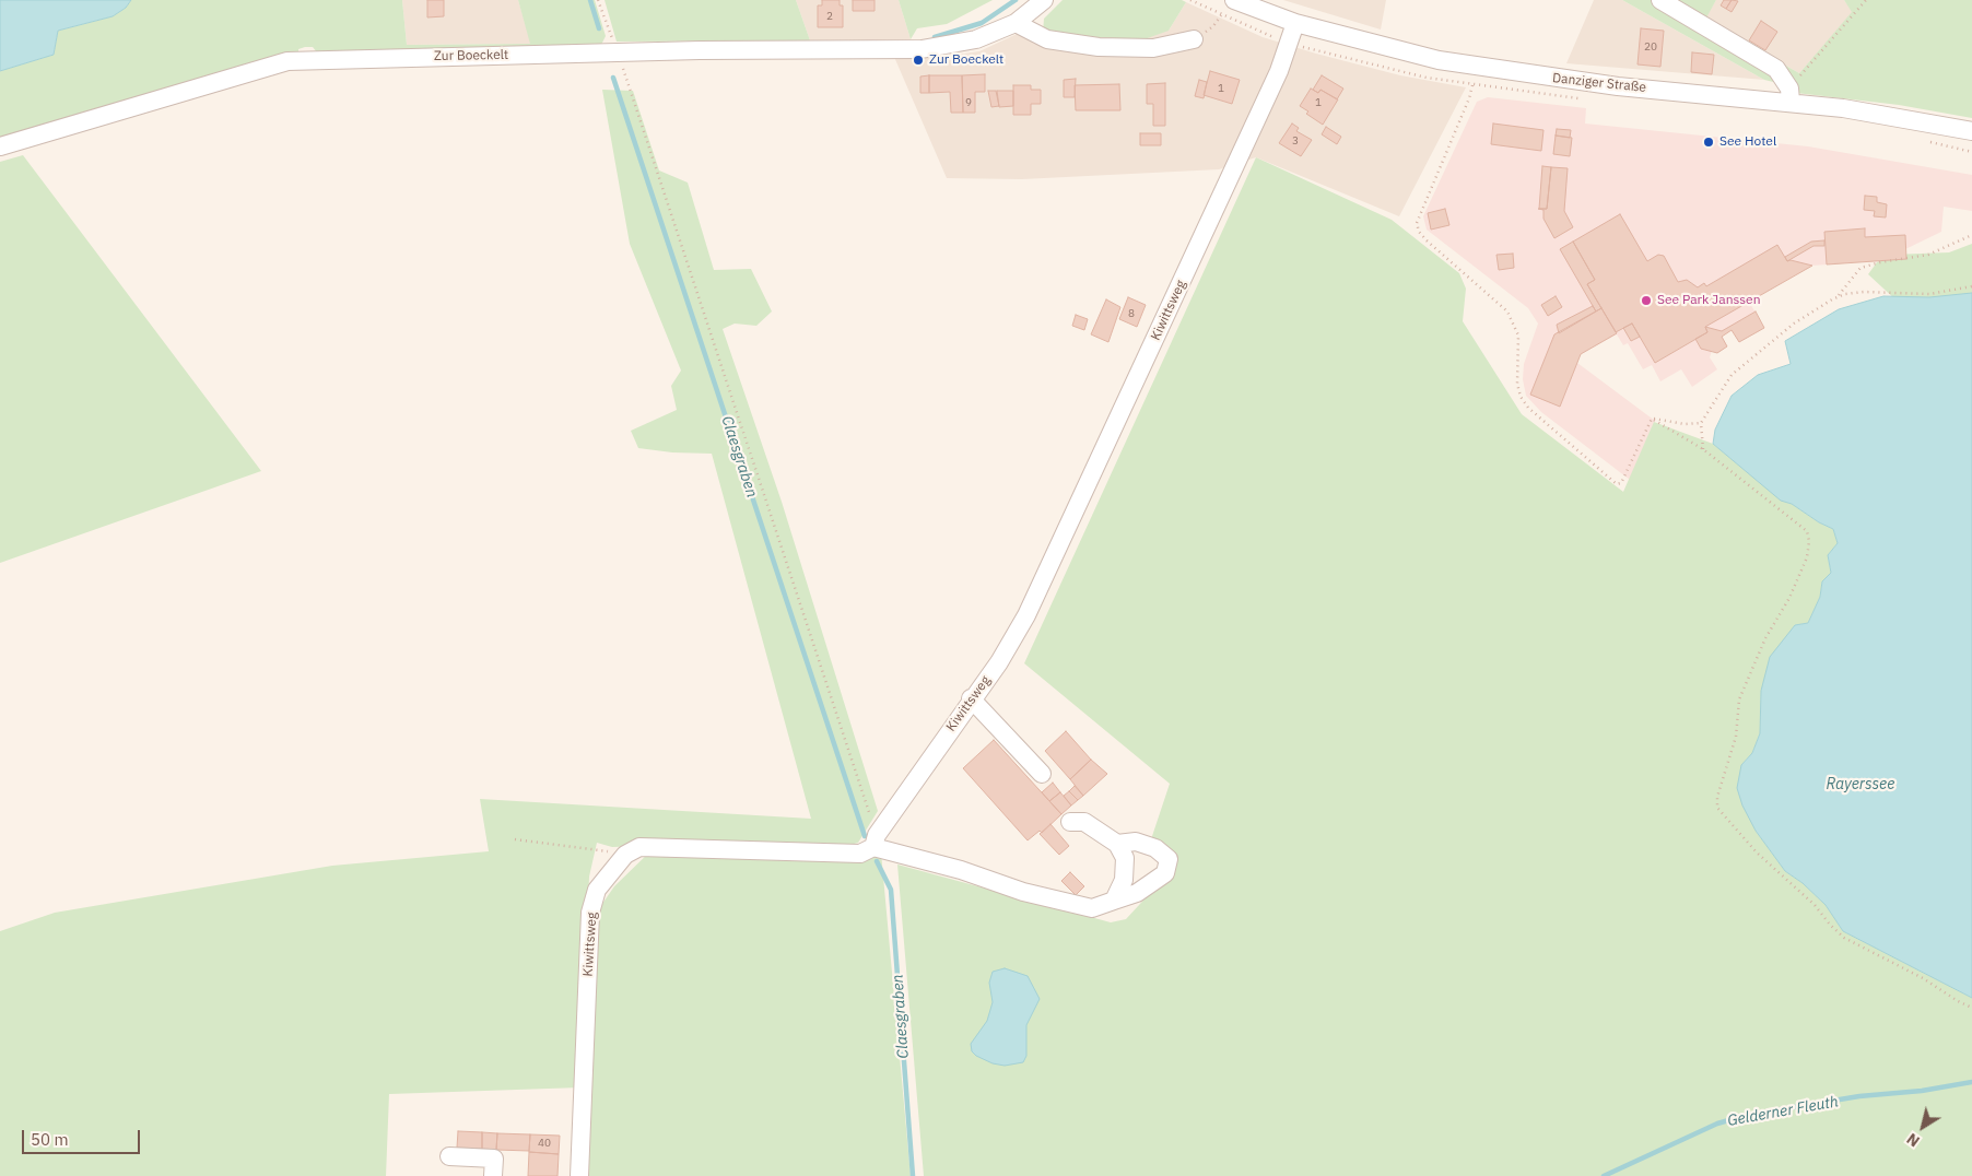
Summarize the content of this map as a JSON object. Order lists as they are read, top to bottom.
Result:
{
  "streets": {
    "street": ["Zur Boeckelt", "Danziger Straße", "Kiwittsweg"]
  },
  "crossings": [
    ["Danziger Straße", "Kiwittsweg"]
  ],
  "water": ["Claesgraben", "Rayerssee", "Gelderner Fleuth"],
  "places": ["Zur Boeckelt", "See Hotel", "See Park Janssen"],
  "house_numbers": [
    "2",
    "20",
    "1",
    "9",
    "1",
    "3",
    "8",
    "40"
  ],
  "scale_bar": "50 m",
  "north": "bottom left"
}
